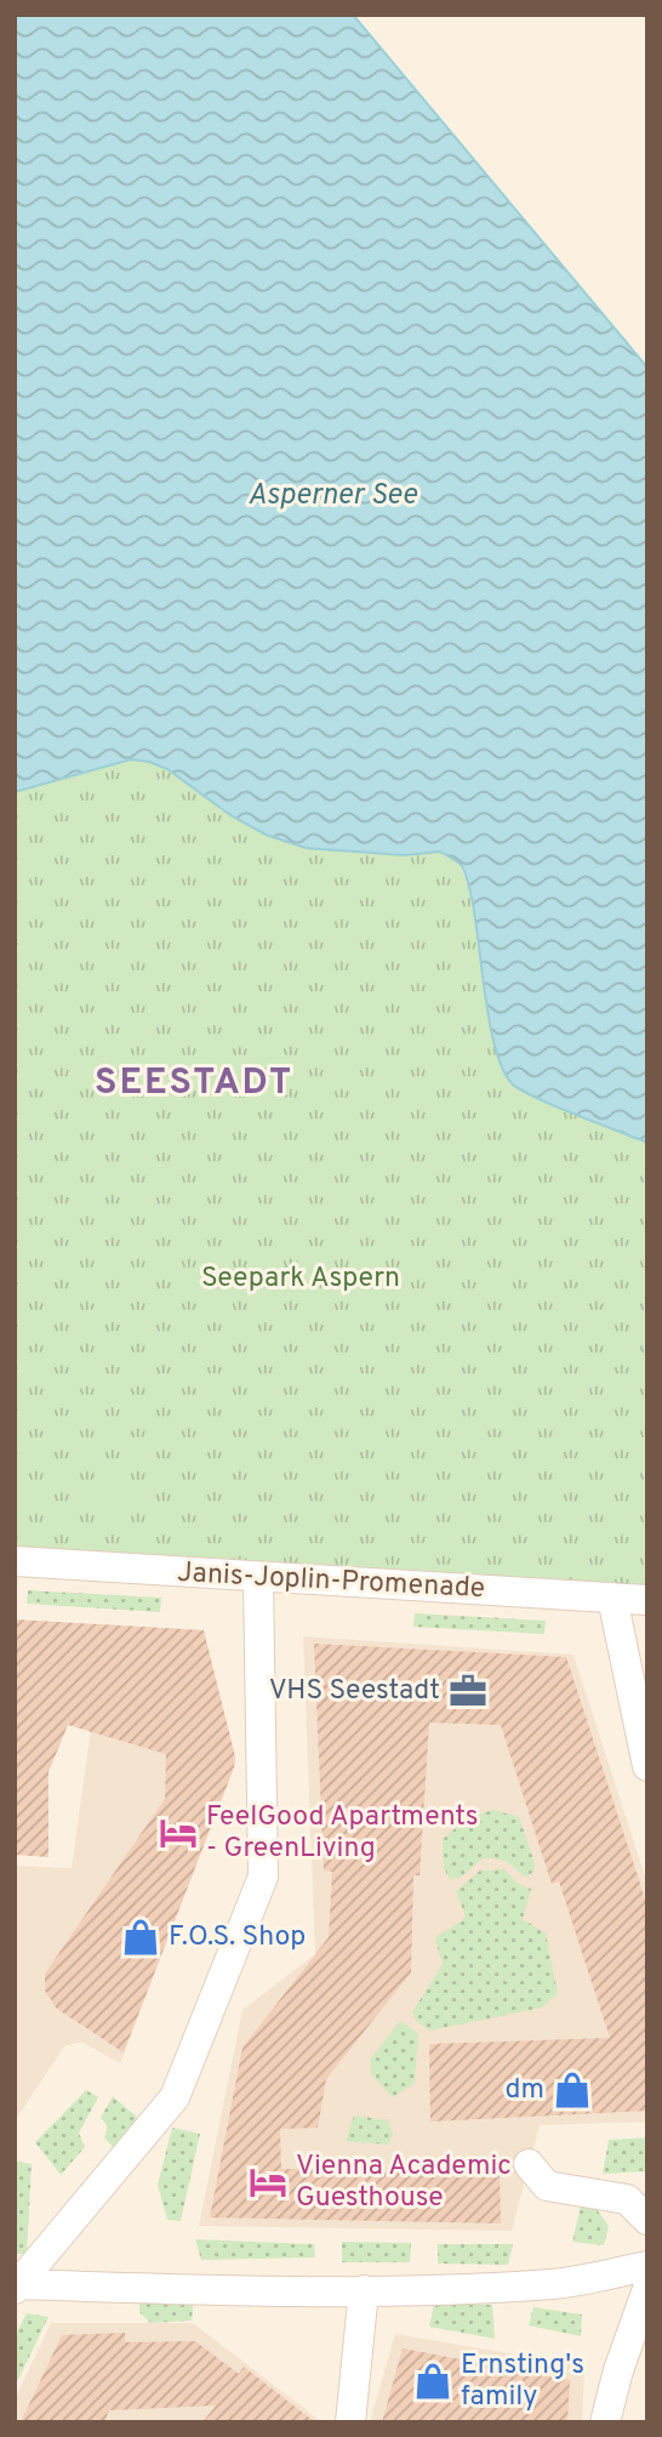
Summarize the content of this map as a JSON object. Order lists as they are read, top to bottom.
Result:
{
  "streets": {
    "street": ["Janis-Joplin-Promenade"]
  },
  "districts": ["SEESTADT"],
  "water": ["Asperner See"],
  "parks": ["Seepark Aspern"],
  "places": {
    "office": ["VHS Seestadt"],
    "hotel": ["FeelGood Apartments - GreenLiving", "Vienna Academic Guesthouse"],
    "shop": ["F.O.S. Shop", "dm", "Ernsting's family"]
  }
}
